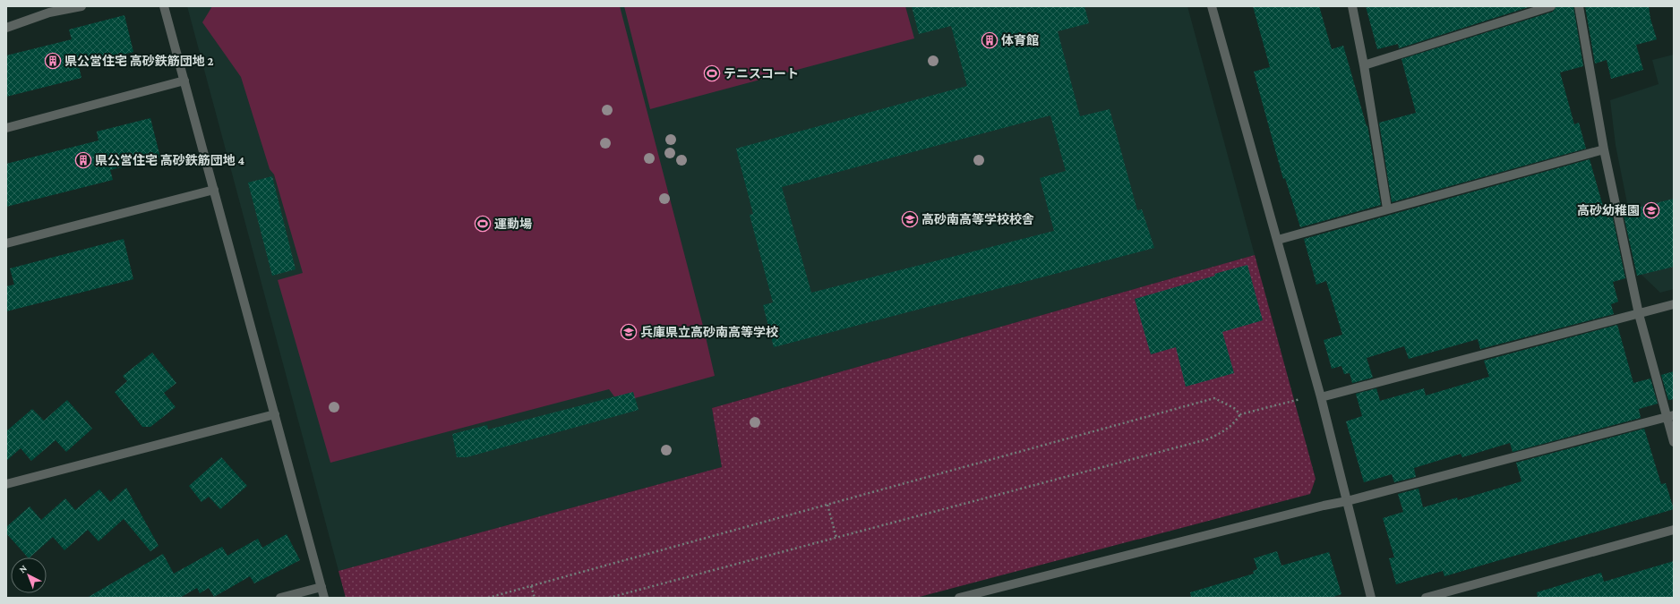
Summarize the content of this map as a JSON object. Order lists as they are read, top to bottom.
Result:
{
  "places": {
    "building": ["体育館", "県公営住宅 高砂鉄筋団地 2", "県公営住宅 高砂鉄筋団地 4"],
    "sports": ["テニスコート", "運動場"],
    "school or university": ["高砂幼稚園", "高砂南高等学校校舎", "兵庫県立高砂南高等学校"]
  },
  "north": "top left"
}
